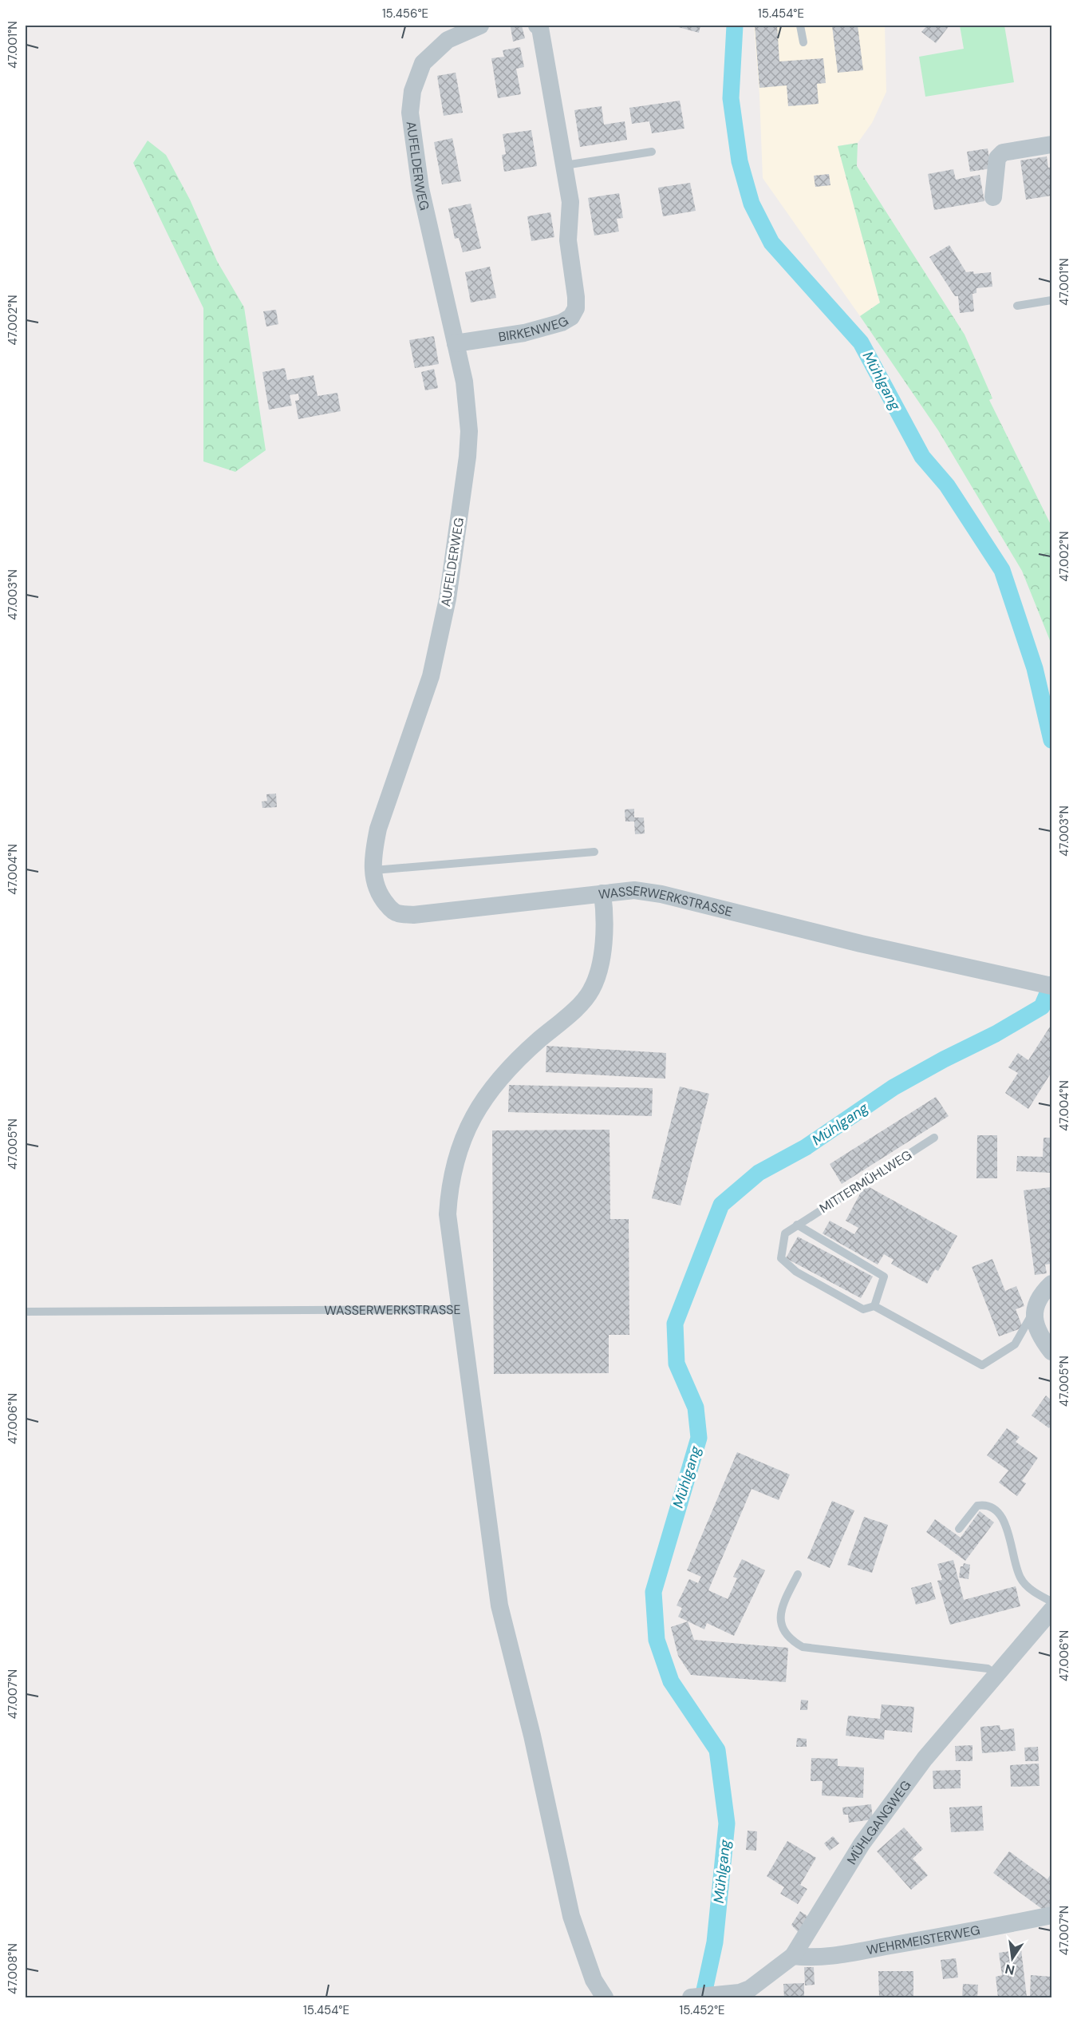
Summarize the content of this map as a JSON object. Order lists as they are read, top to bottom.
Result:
{
  "streets": {
    "street": [
      "AUFELDERWEG",
      "BIRKENWEG",
      "WASSERWERKSTRASSE",
      "MITTERMÜHLWEG",
      "MÜHLGANGWEG",
      "WEHRMEISTERWEG"
    ]
  },
  "crossings": [
    ["AUFELDERWEG", "BIRKENWEG"],
    ["AUFELDERWEG", "WASSERWERKSTRASSE"],
    ["MÜHLGANGWEG", "WEHRMEISTERWEG"]
  ],
  "water": ["Mühlgang"],
  "north": "bottom",
  "coordinates": [
    "15.456°E",
    "15.454°E",
    "47.001°N",
    "47.002°N",
    "47.003°N",
    "47.004°N",
    "47.005°N",
    "47.006°N",
    "47.007°N",
    "47.008°N",
    "15.452°E"
  ]
}
